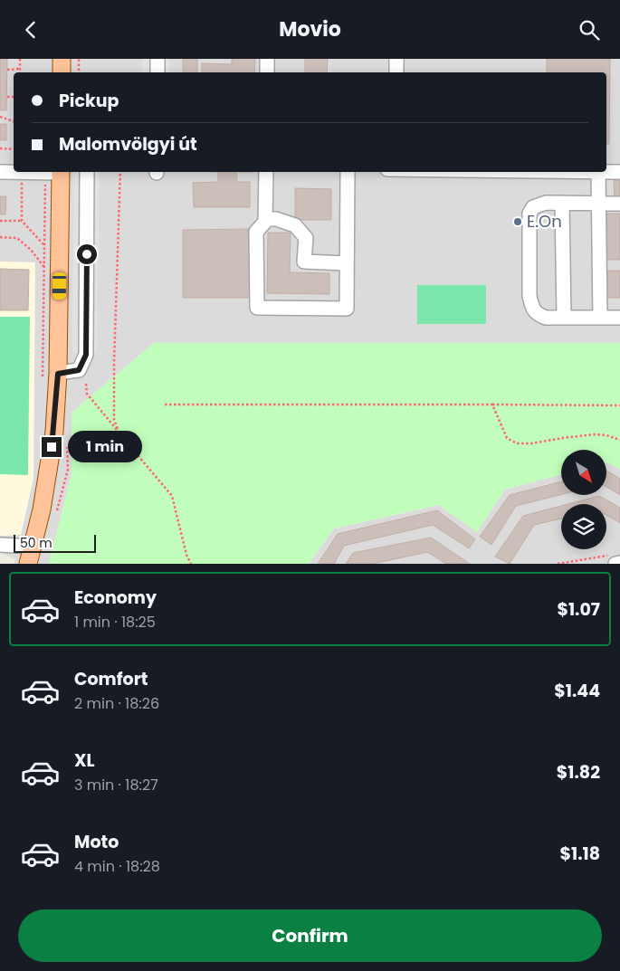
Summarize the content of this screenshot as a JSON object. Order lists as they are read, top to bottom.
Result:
{
  "places": ["E.On"],
  "scale_bar": "50 m",
  "north": "bottom right",
  "page": {
    "header": "Movio",
    "banner": ["Pickup", "Malomvölgyi út"],
    "bubble": "1 min",
    "scale": "50 m",
    "list": [
      {
        "name": "Economy",
        "note": "1 min · 18:25",
        "value": "$1.07"
      },
      {
        "name": "Comfort",
        "note": "2 min · 18:26",
        "value": "$1.44"
      },
      {
        "name": "XL",
        "note": "3 min · 18:27",
        "value": "$1.82"
      },
      {
        "name": "Moto",
        "note": "4 min · 18:28",
        "value": "$1.18"
      }
    ],
    "buttons": "Confirm"
  }
}
